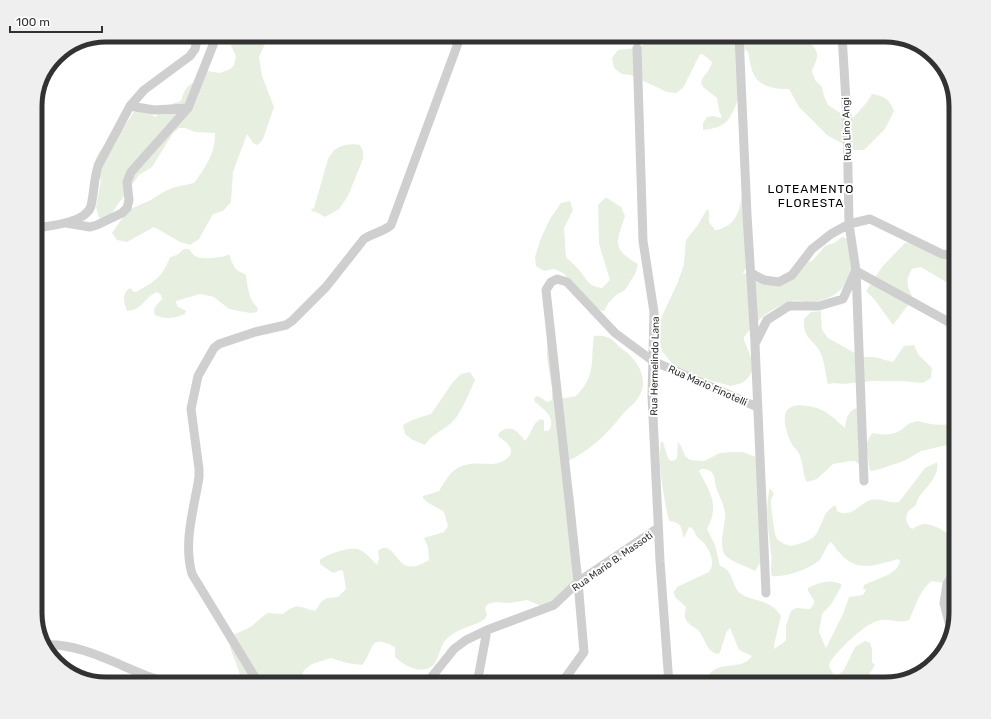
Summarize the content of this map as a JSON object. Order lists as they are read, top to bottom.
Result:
{
  "streets": {
    "street": [
      "Rua Lino Angi",
      "Rua Hermelindo Lana",
      "Rua Mario Finotelli",
      "Rua Mario B. Massoti"
    ]
  },
  "crossings": [
    ["Rua Hermelindo Lana", "Rua Mario Finotelli"],
    ["Rua Hermelindo Lana", "Rua Mario B. Massoti"],
    ["Rua Mario Finotelli", "Rua Mario B. Massoti"]
  ],
  "districts": ["LOTEAMENTO FLORESTA"],
  "scale_bar": "100 m"
}
